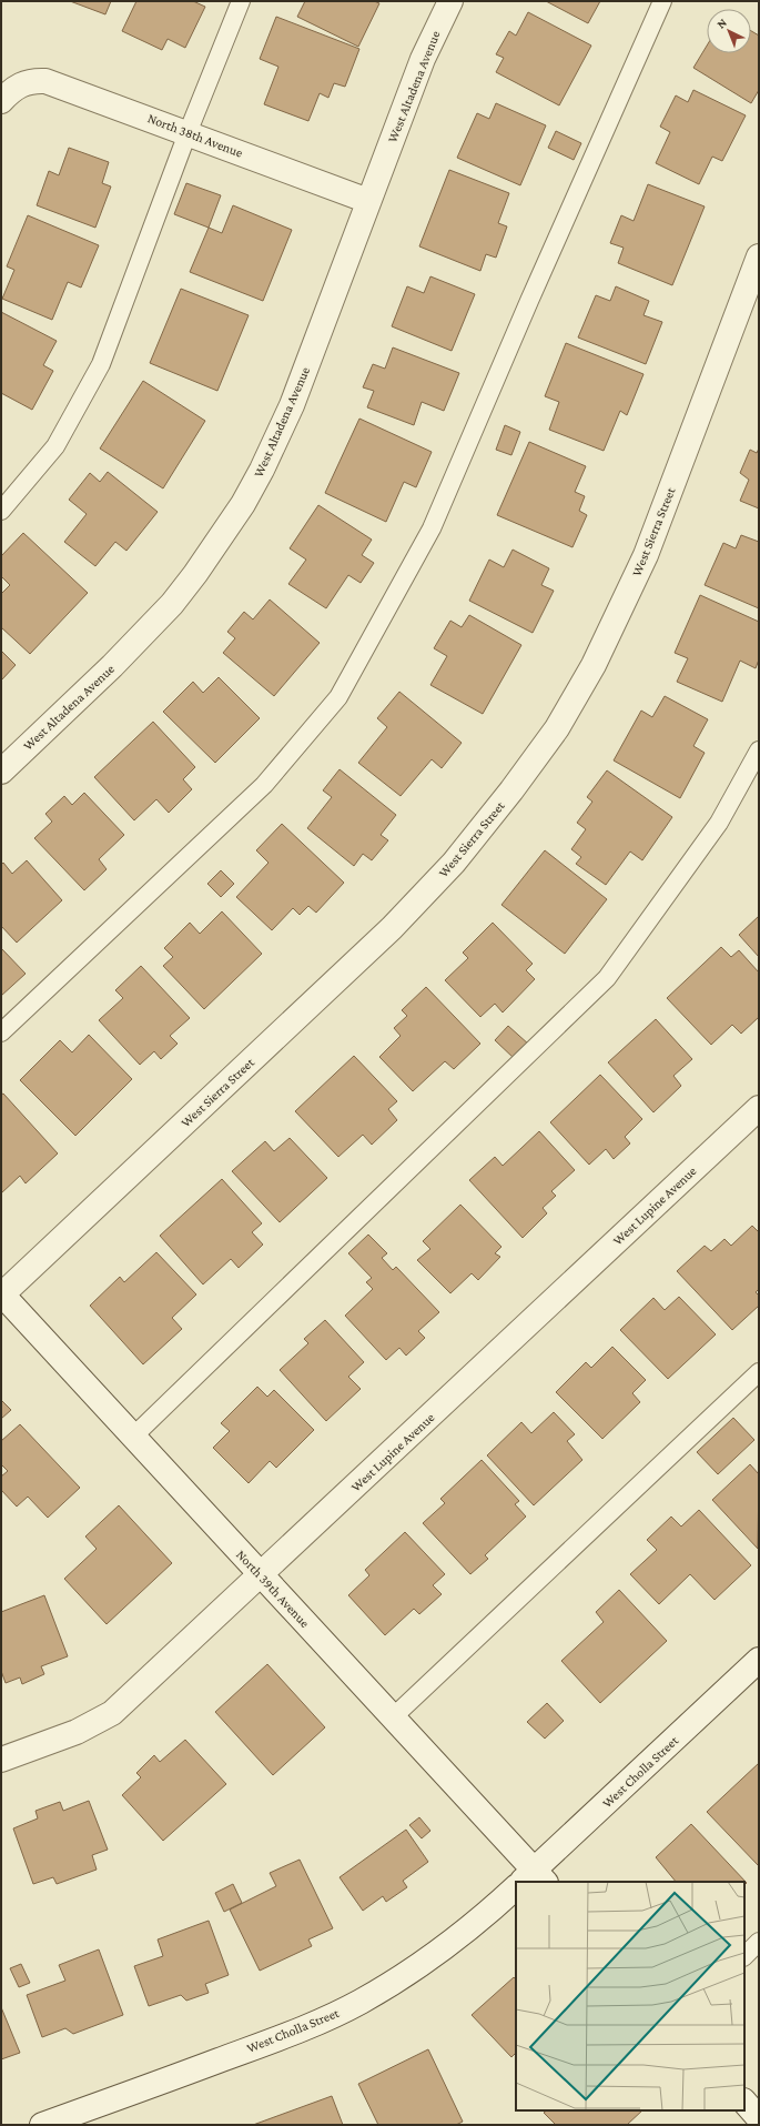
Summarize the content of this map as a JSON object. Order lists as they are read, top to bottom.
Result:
{
  "streets": {
    "street": [
      "West Altadena Avenue",
      "North 38th Avenue",
      "West Sierra Street",
      "West Lupine Avenue",
      "North 39th Avenue",
      "West Cholla Street"
    ]
  },
  "crossings": [
    ["West Altadena Avenue", "North 38th Avenue"],
    ["West Sierra Street", "North 39th Avenue"],
    ["West Lupine Avenue", "North 39th Avenue"],
    ["North 39th Avenue", "West Cholla Street"]
  ],
  "north": "top left"
}
